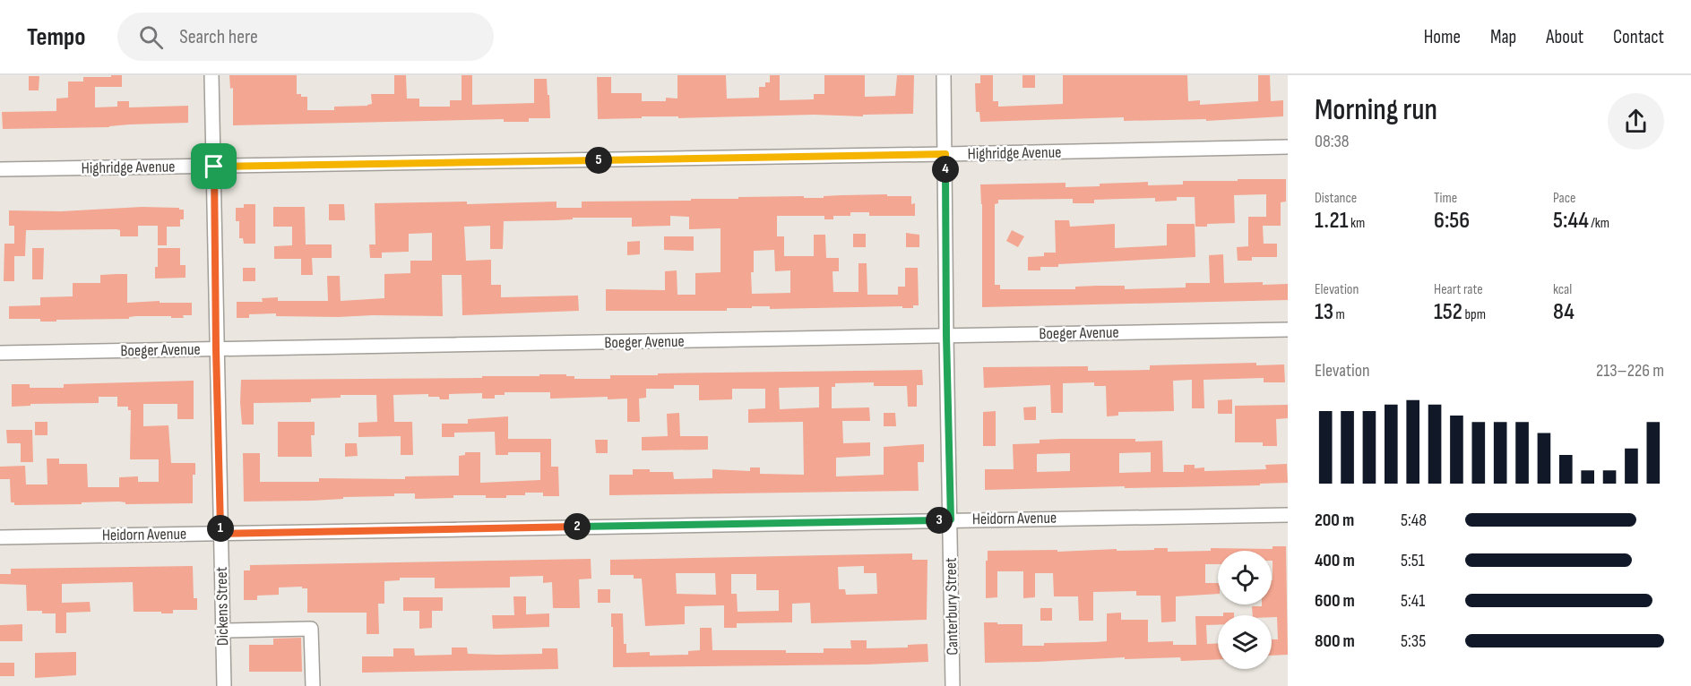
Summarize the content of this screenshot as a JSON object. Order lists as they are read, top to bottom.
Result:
{
  "streets": {
    "street": [
      "Highridge Avenue",
      "Boeger Avenue",
      "Heidorn Avenue",
      "Dickens Street",
      "Canterbury Street"
    ]
  },
  "crossings": [
    ["Highridge Avenue", "Dickens Street"],
    ["Highridge Avenue", "Canterbury Street"],
    ["Boeger Avenue", "Dickens Street"],
    ["Boeger Avenue", "Canterbury Street"],
    ["Heidorn Avenue", "Dickens Street"],
    ["Heidorn Avenue", "Canterbury Street"]
  ],
  "page": {
    "header": "Tempo",
    "search": "Search here",
    "nav": [
      "Home",
      "Map",
      "About",
      "Contact"
    ],
    "heading": ["Morning run", "08:38"],
    "pins": [
      "5",
      "4",
      "3",
      "2",
      "1"
    ],
    "stats": [
      ["Distance", "1.21 km"],
      ["Time", "6:56"],
      ["Pace", "5:44 /km"],
      ["Elevation", "13 m"],
      ["Heart rate", "152 bpm"],
      ["kcal", "84"]
    ],
    "chart": ["Elevation", "213–226 m"],
    "list": [
      {
        "name": "200 m",
        "note": "5:48"
      },
      {
        "name": "400 m",
        "note": "5:51"
      },
      {
        "name": "600 m",
        "note": "5:41"
      },
      {
        "name": "800 m",
        "note": "5:35"
      }
    ]
  }
}
